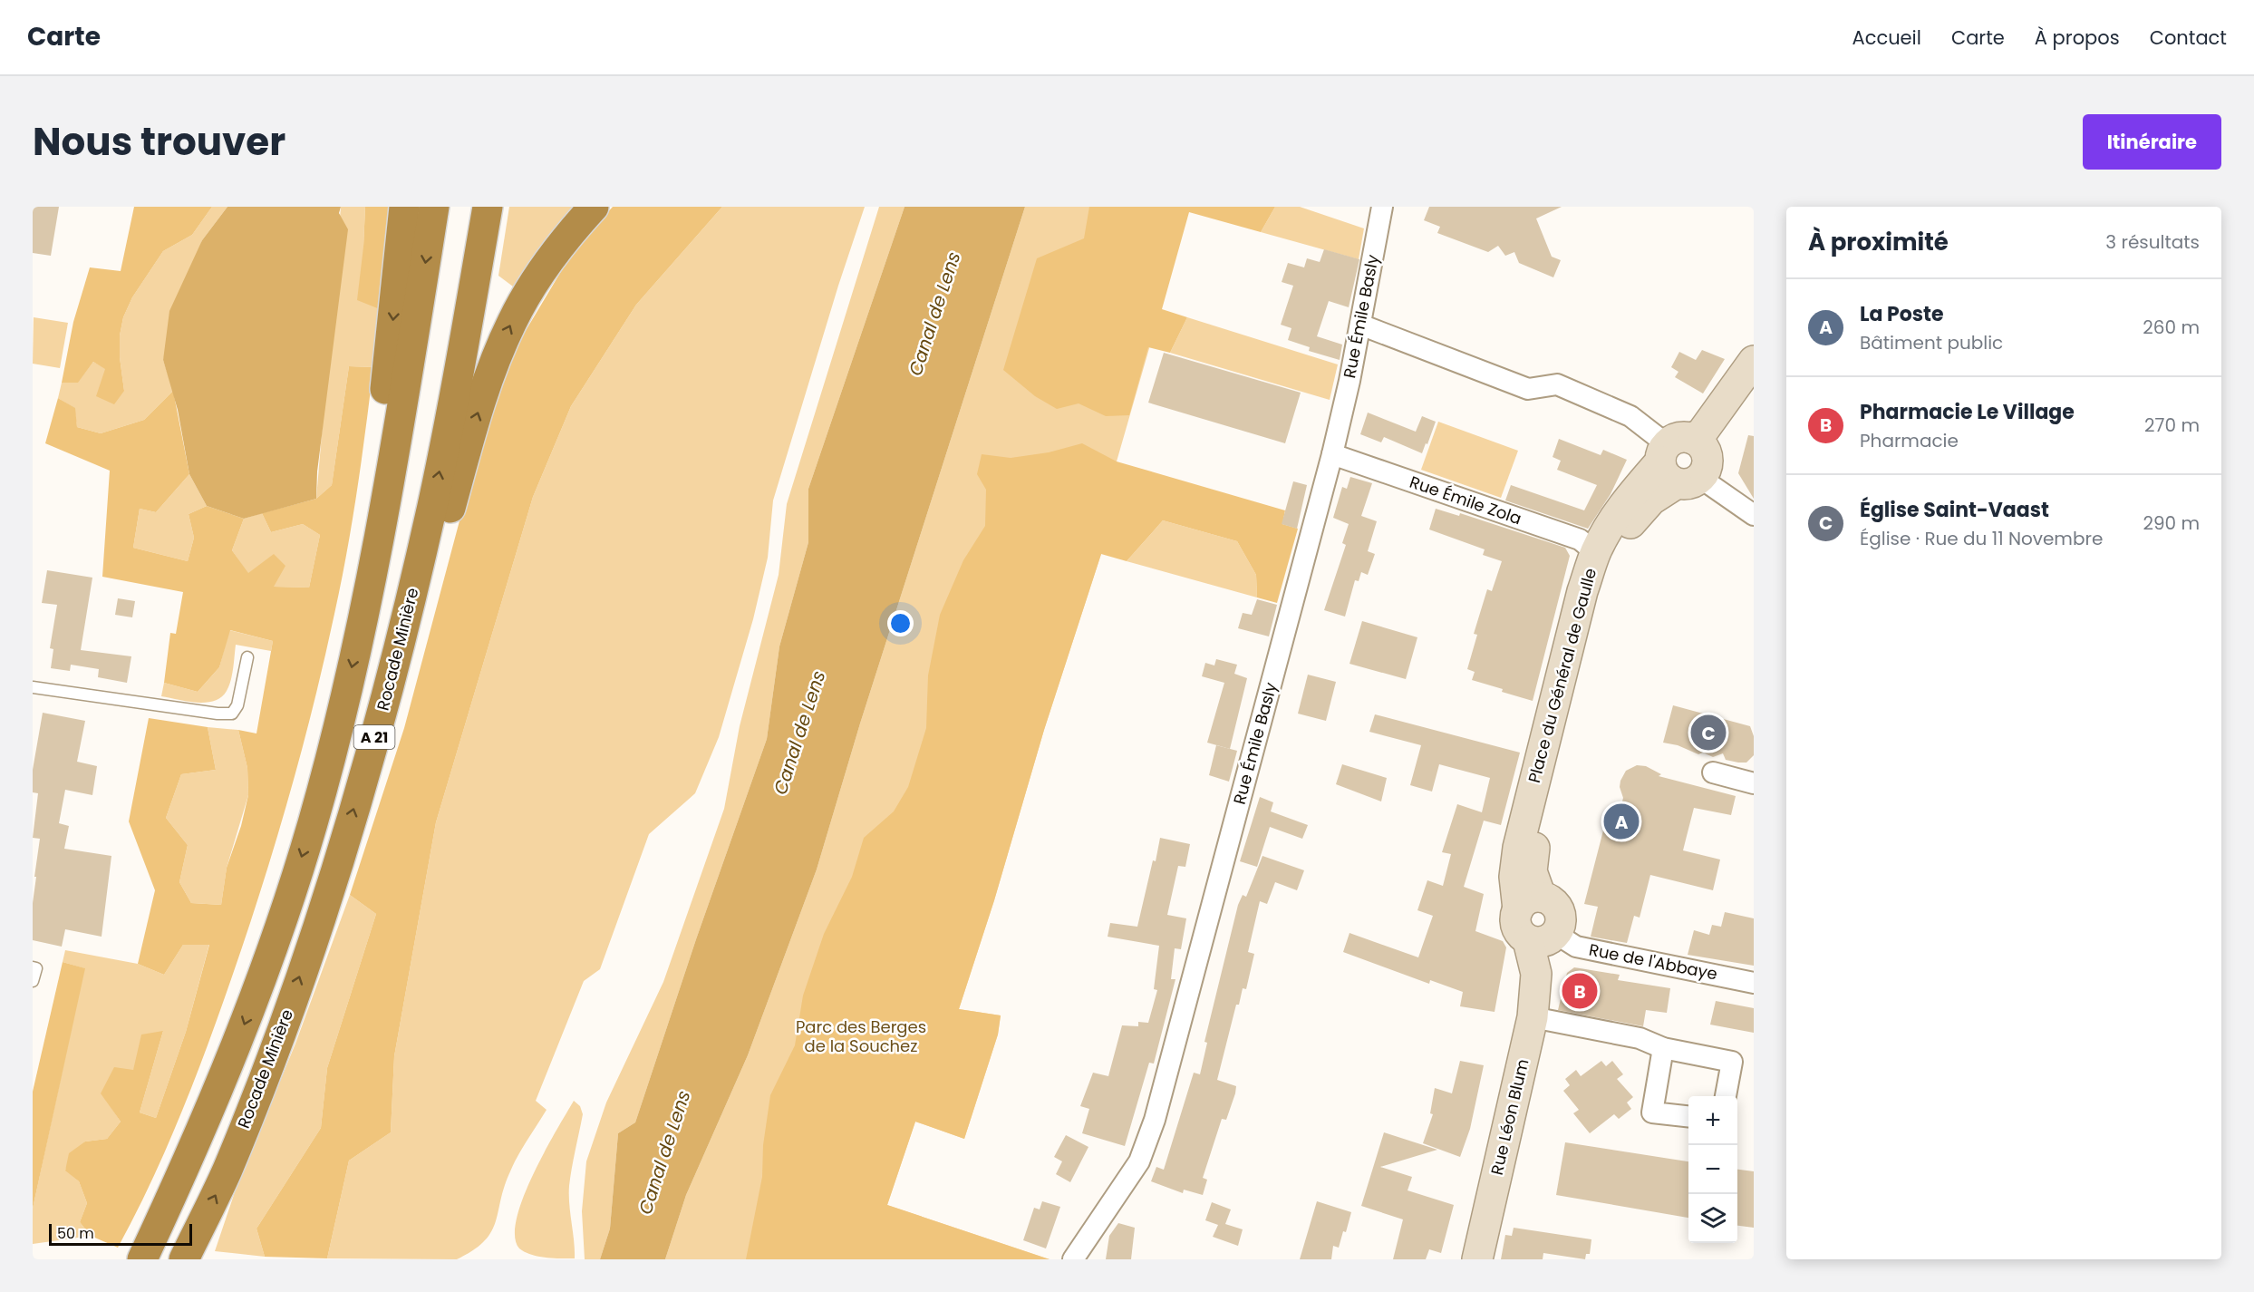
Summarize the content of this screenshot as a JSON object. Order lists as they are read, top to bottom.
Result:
{
  "streets": {
    "highway": ["Rocade Minière", "A 21"],
    "street": [
      "Rue Émile Basly",
      "Rue Émile Zola",
      "Place du Général de Gaulle",
      "Rue de l'Abbaye",
      "Rue Léon Blum"
    ]
  },
  "crossings": [
    ["Rue Émile Basly", "Rue Émile Zola"],
    ["Rue Émile Zola", "Place du Général de Gaulle"],
    ["Place du Général de Gaulle", "Rue de l'Abbaye"],
    ["Place du Général de Gaulle", "Rue Léon Blum"],
    ["Rue de l'Abbaye", "Rue Léon Blum"]
  ],
  "water": ["Canal de Lens"],
  "parks": ["Parc des Berges de la Souchez"],
  "scale_bar": "50 m",
  "page": {
    "header": "Carte",
    "nav": [
      "Accueil",
      "Carte",
      "À propos",
      "Contact"
    ],
    "title": "Nous trouver",
    "buttons": "Itinéraire",
    "heading": ["À proximité", "3 résultats"],
    "list": [
      {
        "mark": "A",
        "name": "La Poste",
        "note": "Bâtiment public",
        "value": "260 m"
      },
      {
        "mark": "B",
        "name": "Pharmacie Le Village",
        "note": "Pharmacie",
        "value": "270 m"
      },
      {
        "mark": "C",
        "name": "Église Saint-Vaast",
        "note": "Église · Rue du 11 Novembre",
        "value": "290 m"
      }
    ],
    "pins": ["C", "A", "B"],
    "map_buttons": ["+", "−"],
    "scale": "50 m"
  }
}
